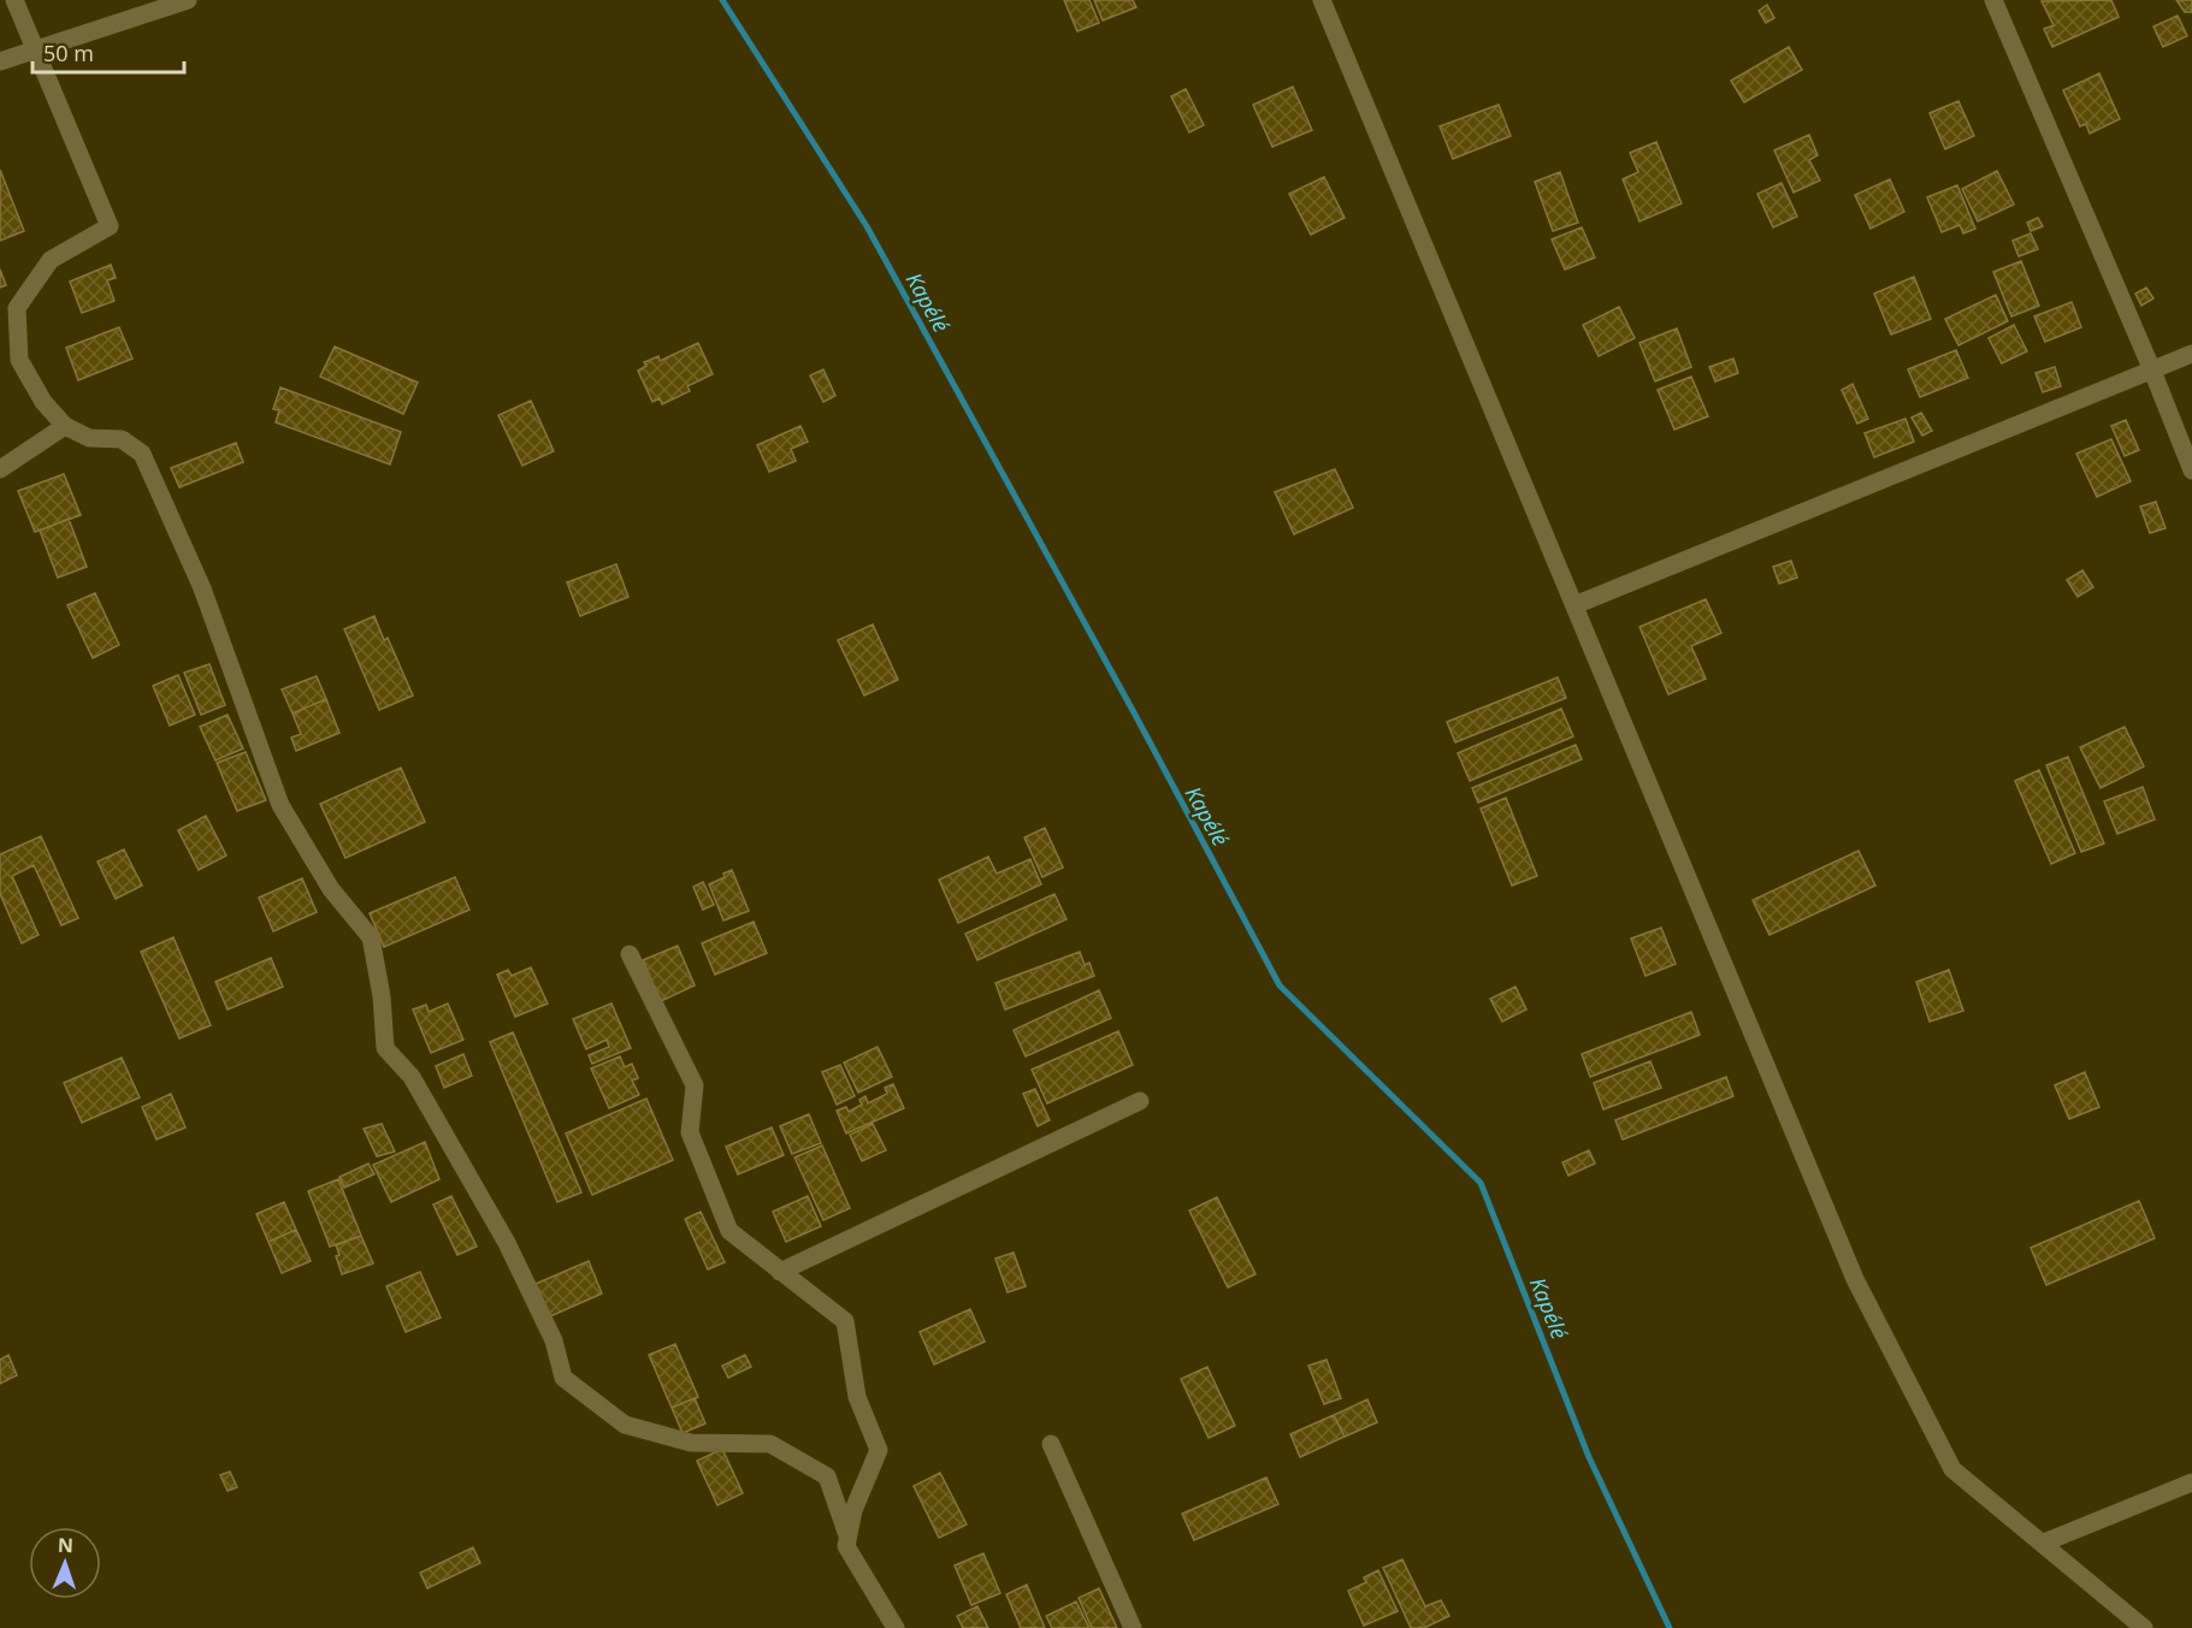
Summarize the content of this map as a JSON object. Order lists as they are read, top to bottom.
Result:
{
  "water": ["Kapélé"],
  "scale_bar": "50 m",
  "north": "top"
}
